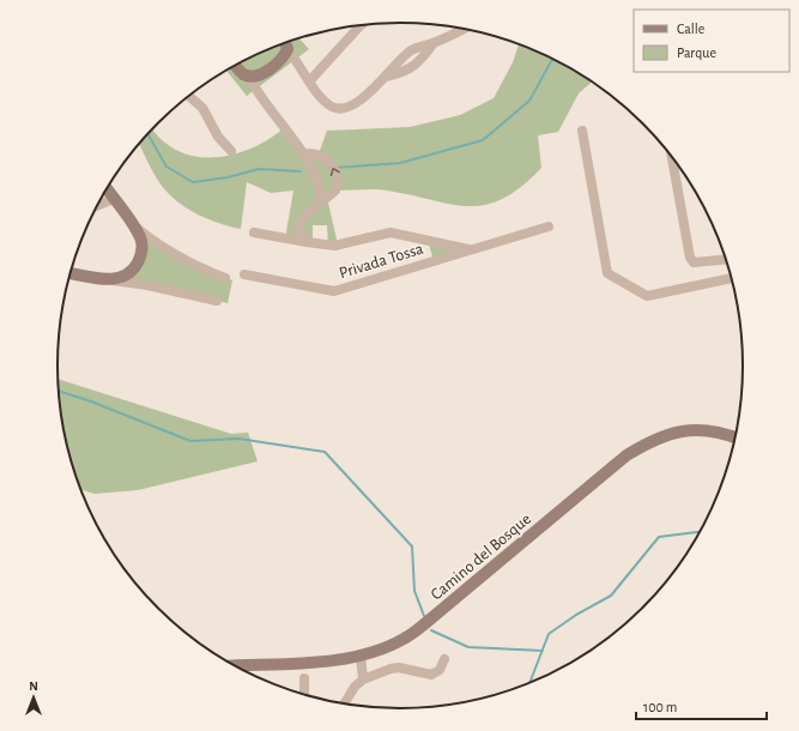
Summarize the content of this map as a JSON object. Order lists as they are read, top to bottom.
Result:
{
  "streets": {
    "street": ["Privada Tossa", "Camino del Bosque"]
  },
  "legend": ["Calle", "Parque"],
  "scale_bar": "100 m",
  "north": "top"
}
